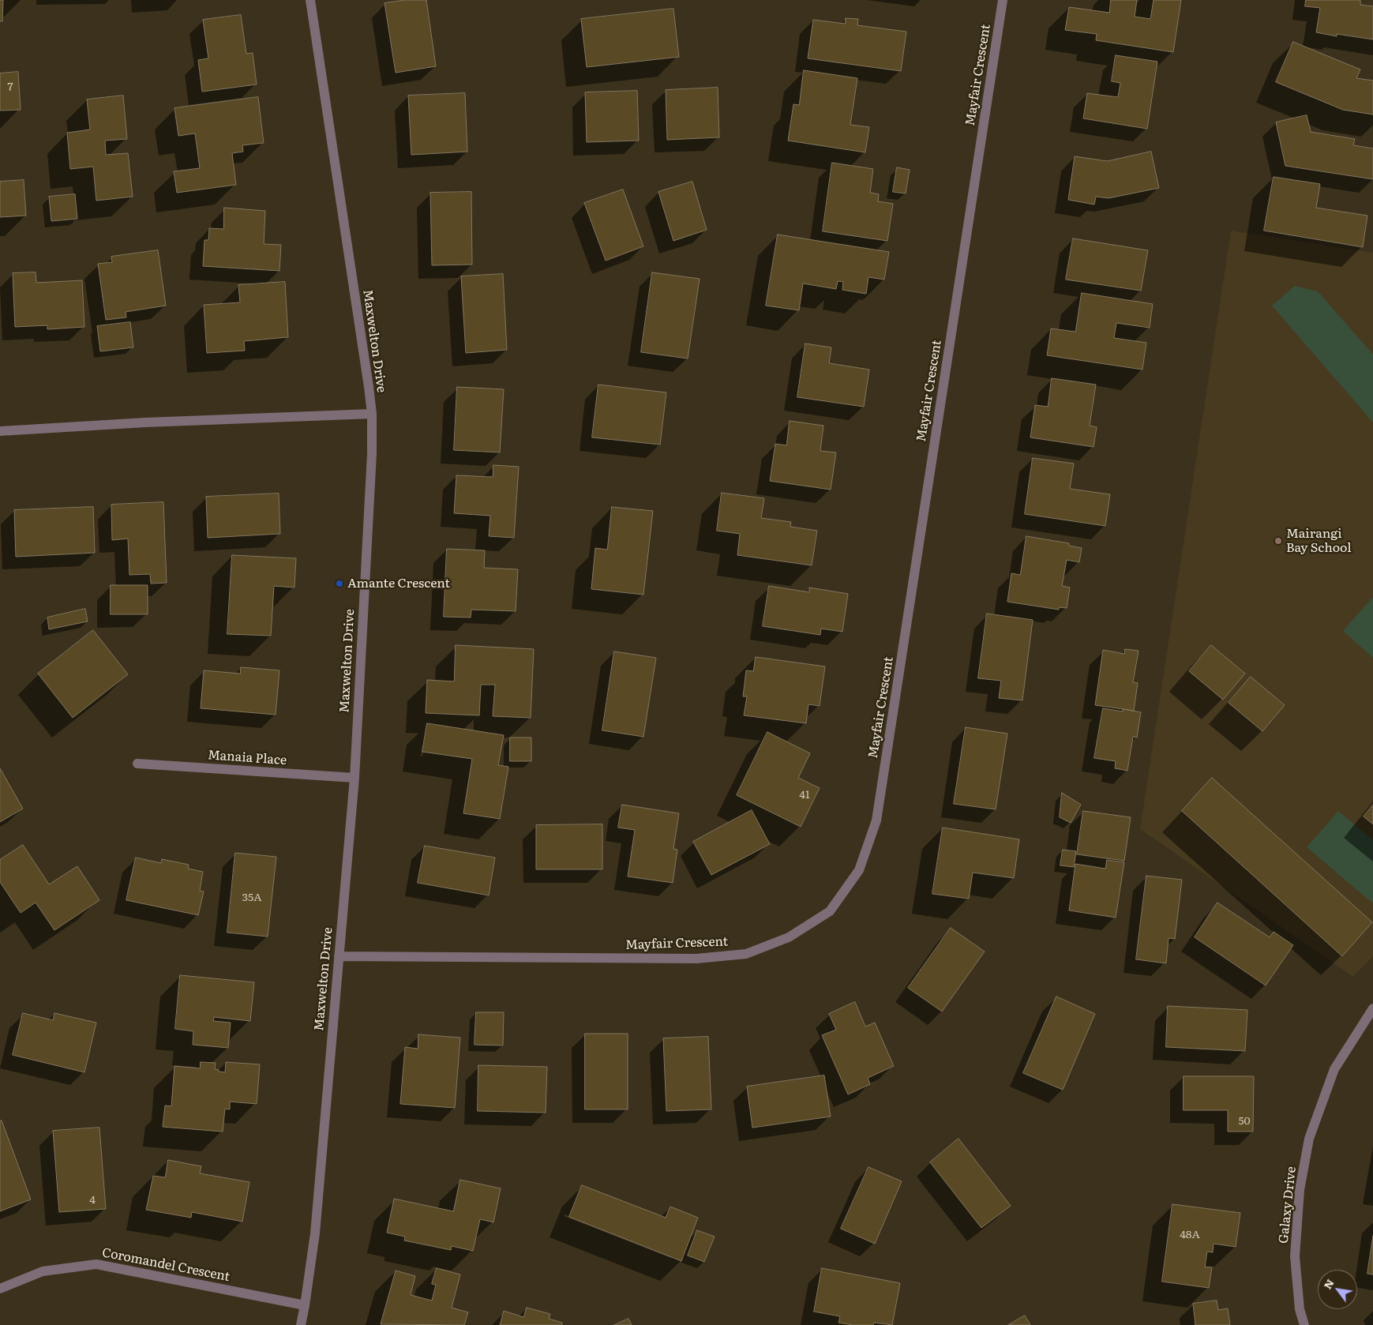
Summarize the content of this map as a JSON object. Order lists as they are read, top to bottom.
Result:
{
  "streets": {
    "street": [
      "Mayfair Crescent",
      "Maxwelton Drive",
      "Manaia Place",
      "Galaxy Drive",
      "Coromandel Crescent"
    ]
  },
  "crossings": [
    ["Mayfair Crescent", "Maxwelton Drive"],
    ["Maxwelton Drive", "Manaia Place"],
    ["Maxwelton Drive", "Coromandel Crescent"]
  ],
  "places": ["Mairangi Bay School", "Amante Crescent"],
  "house_numbers": [
    "7",
    "41",
    "35A",
    "50",
    "4",
    "48A"
  ],
  "north": "top left"
}
